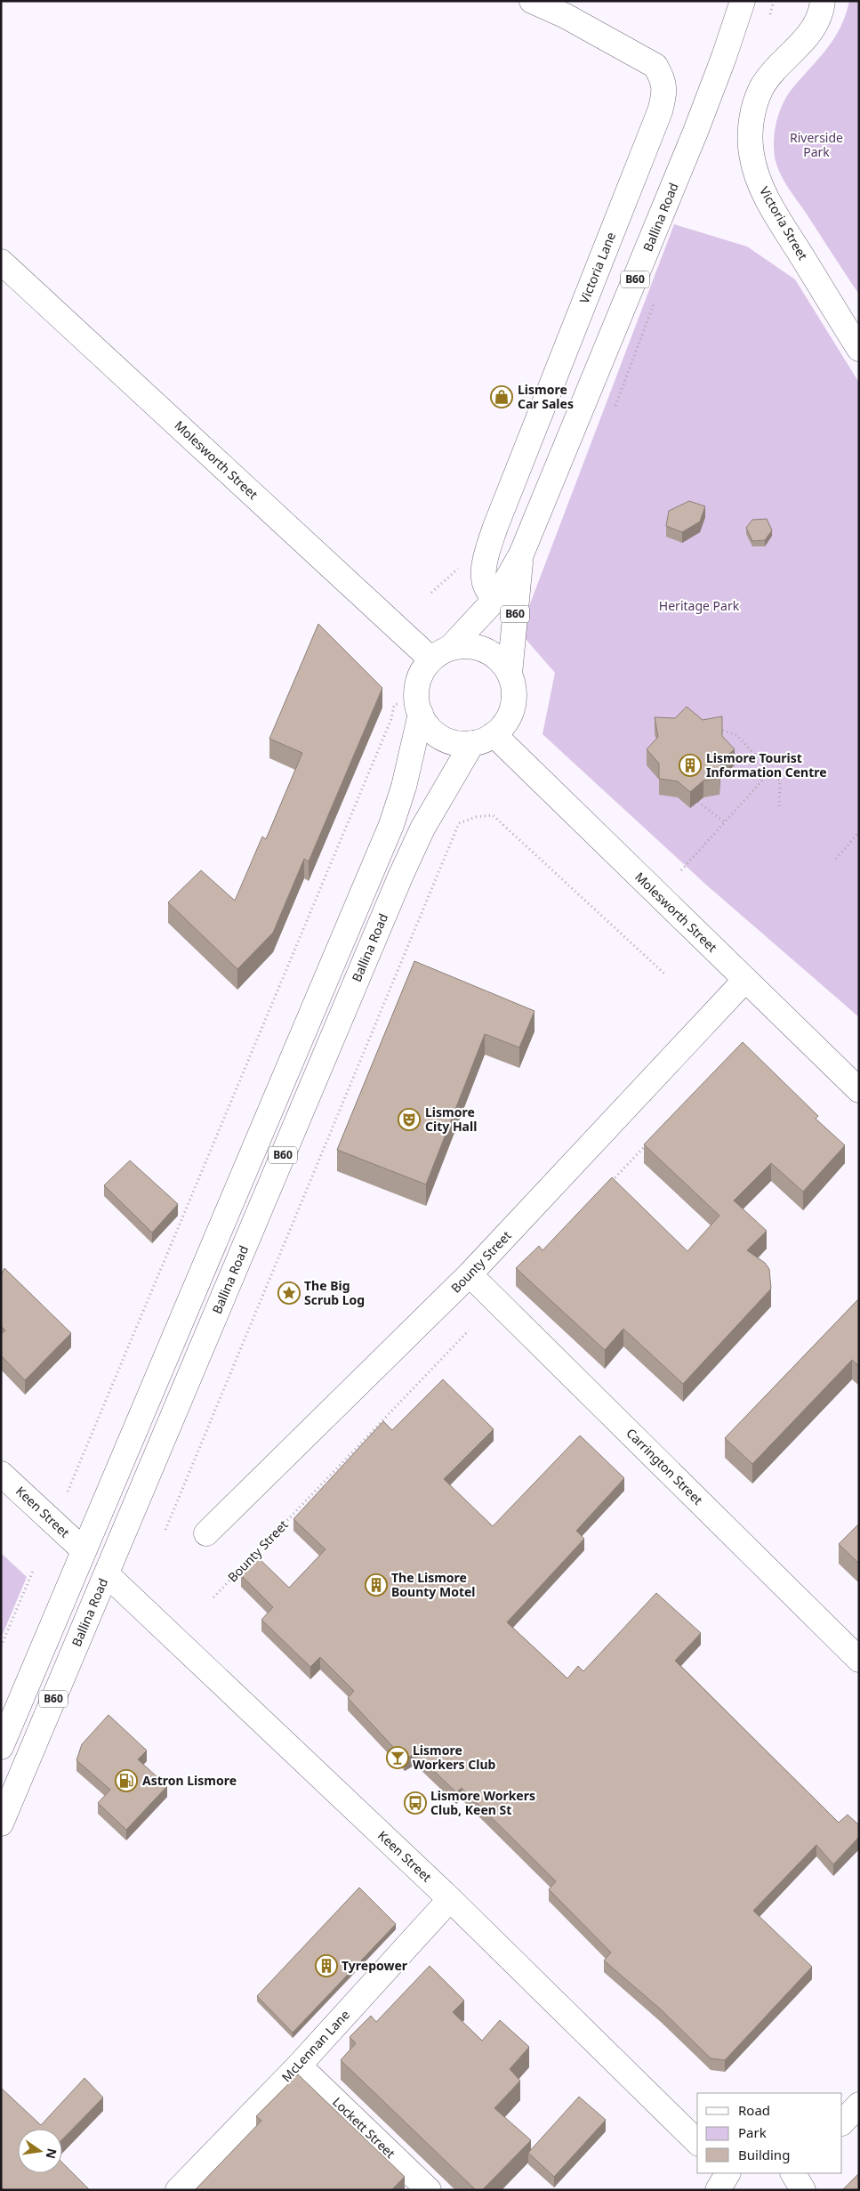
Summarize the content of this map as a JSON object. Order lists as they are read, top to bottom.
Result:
{
  "streets": {
    "street": [
      "Ballina Road",
      "Victoria Street",
      "Victoria Lane",
      "B60",
      "Molesworth Street",
      "Bounty Street",
      "Carrington Street",
      "Keen Street",
      "McLennan Lane",
      "Lockett Street"
    ]
  },
  "crossings": [
    ["Ballina Road", "Victoria Lane"],
    ["Ballina Road", "B60"],
    ["Ballina Road", "Molesworth Street"],
    ["Ballina Road", "Keen Street"],
    ["B60", "Molesworth Street"],
    ["B60", "Keen Street"],
    ["Molesworth Street", "Bounty Street"],
    ["Bounty Street", "Carrington Street"],
    ["Keen Street", "McLennan Lane"],
    ["McLennan Lane", "Lockett Street"]
  ],
  "parks": ["Riverside Park", "Heritage Park"],
  "places": {
    "shop": ["Lismore Car Sales"],
    "building": ["Lismore Tourist Information Centre", "The Lismore Bounty Motel", "Tyrepower"],
    "theatre": ["Lismore City Hall"],
    "place": ["The Big Scrub Log"],
    "bar": ["Lismore Workers Club"],
    "fuel station": ["Astron Lismore"],
    "bus stop": ["Lismore Workers Club, Keen St"]
  },
  "legend": ["Road", "Park", "Building"],
  "north": "right"
}
